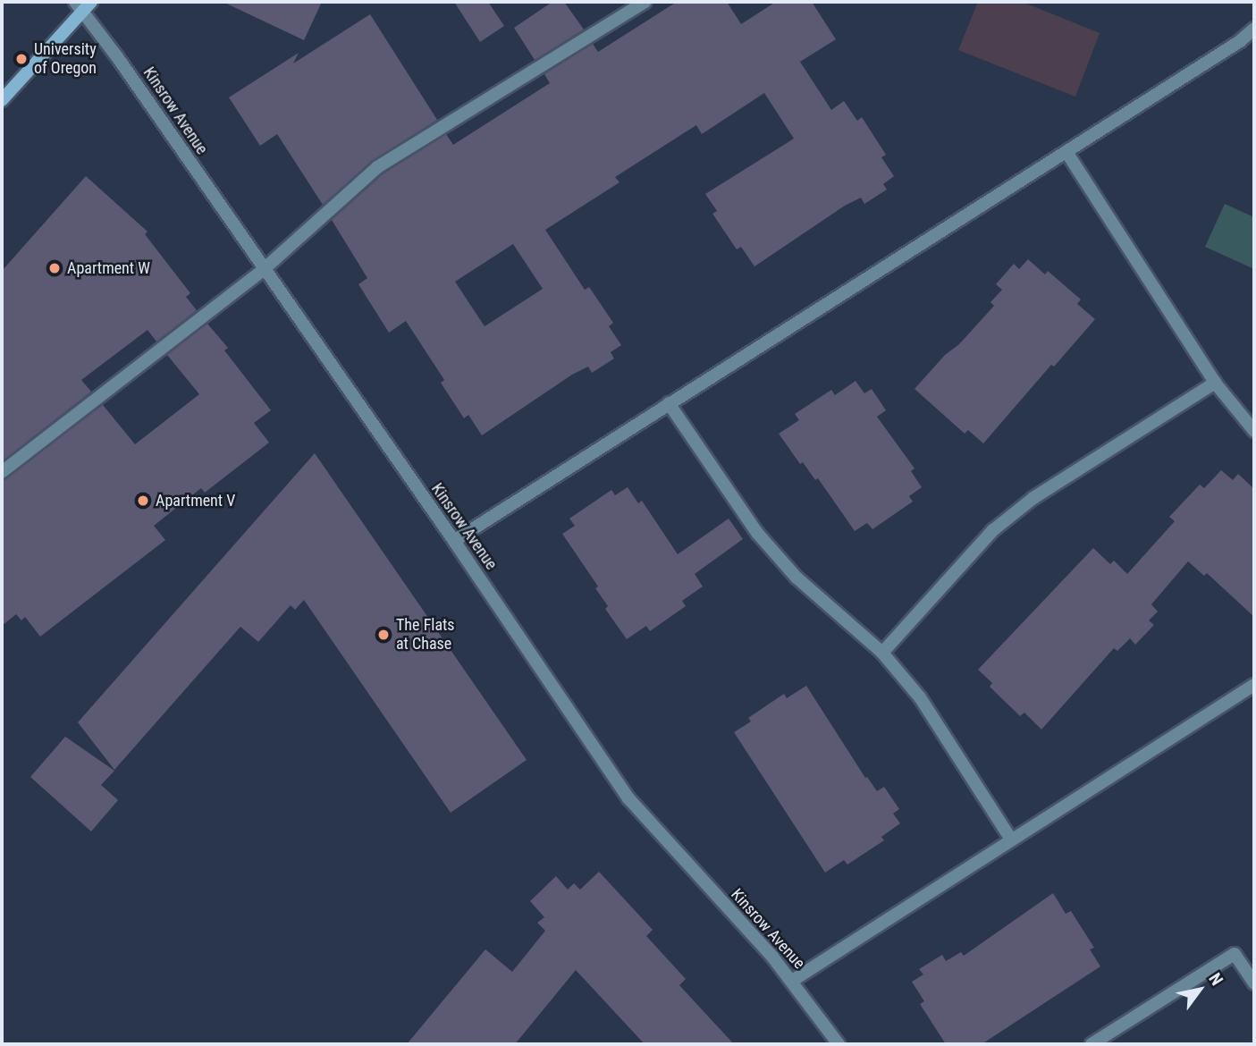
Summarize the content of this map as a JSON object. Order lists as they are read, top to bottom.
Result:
{
  "streets": {
    "street": ["Kinsrow Avenue"]
  },
  "places": [
    "University of Oregon",
    "Apartment W",
    "Apartment V",
    "The Flats at Chase"
  ],
  "north": "top right"
}
